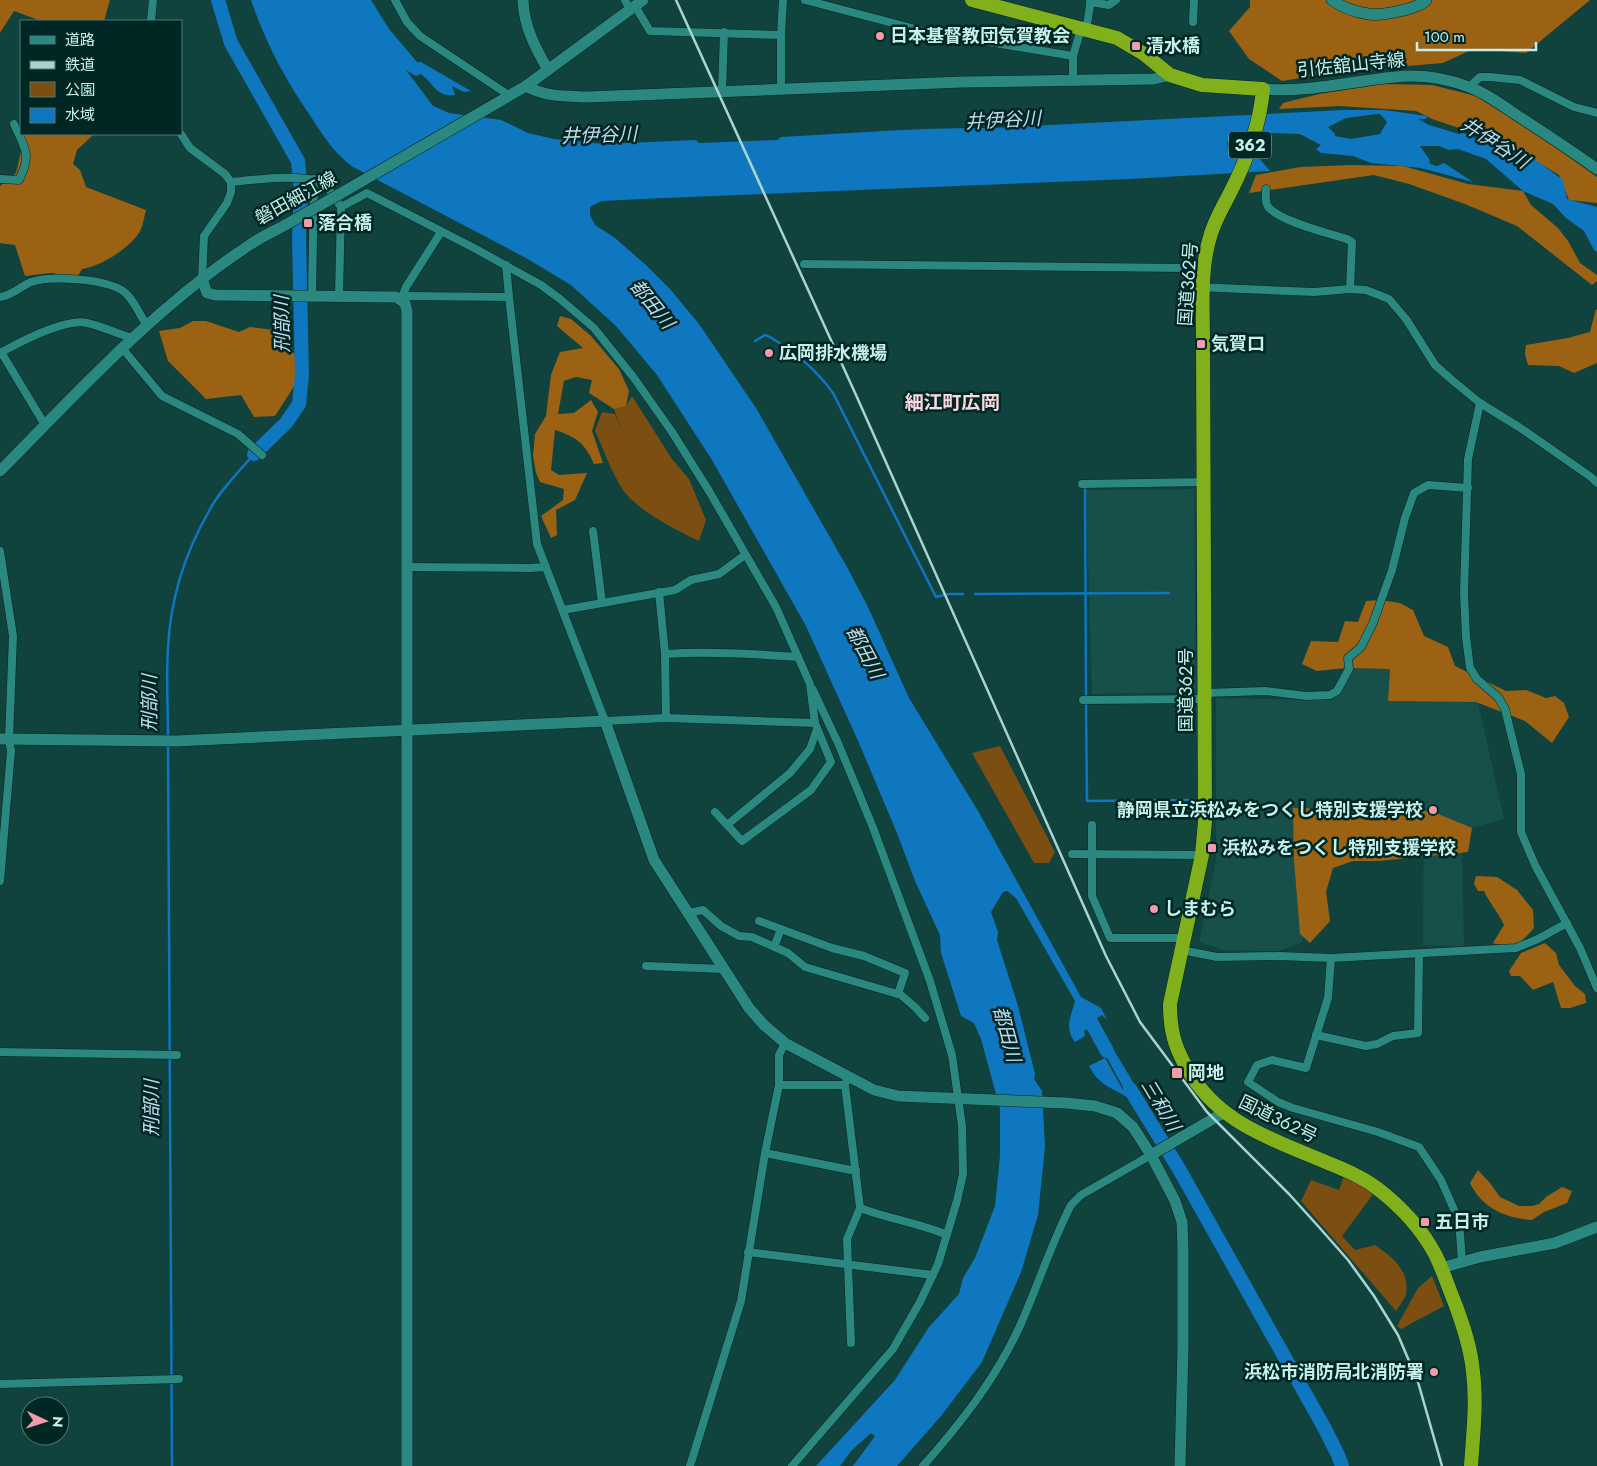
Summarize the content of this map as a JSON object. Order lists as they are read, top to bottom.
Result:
{
  "streets": {
    "highway": ["362", "国道362号"],
    "street": ["引佐舘山寺線", "磐田細江線"]
  },
  "crossings": [
    ["引佐舘山寺線", "国道362号"]
  ],
  "districts": ["細江町広岡"],
  "water": [
    "井伊谷川",
    "都田川",
    "刑部川",
    "三和川"
  ],
  "places": {
    "other": [
      "日本基督教団気賀教会",
      "広岡排水機場",
      "静岡県立浜松みをつくし特別支援学校",
      "しまむら",
      "浜松市消防局北消防署"
    ],
    "transit": [
      "清水橋",
      "落合橋",
      "気賀口",
      "浜松みをつくし特別支援学校",
      "岡地",
      "五日市"
    ]
  },
  "legend": [
    "道路",
    "鉄道",
    "公園",
    "水域"
  ],
  "scale_bar": "100 m",
  "north": "right"
}
